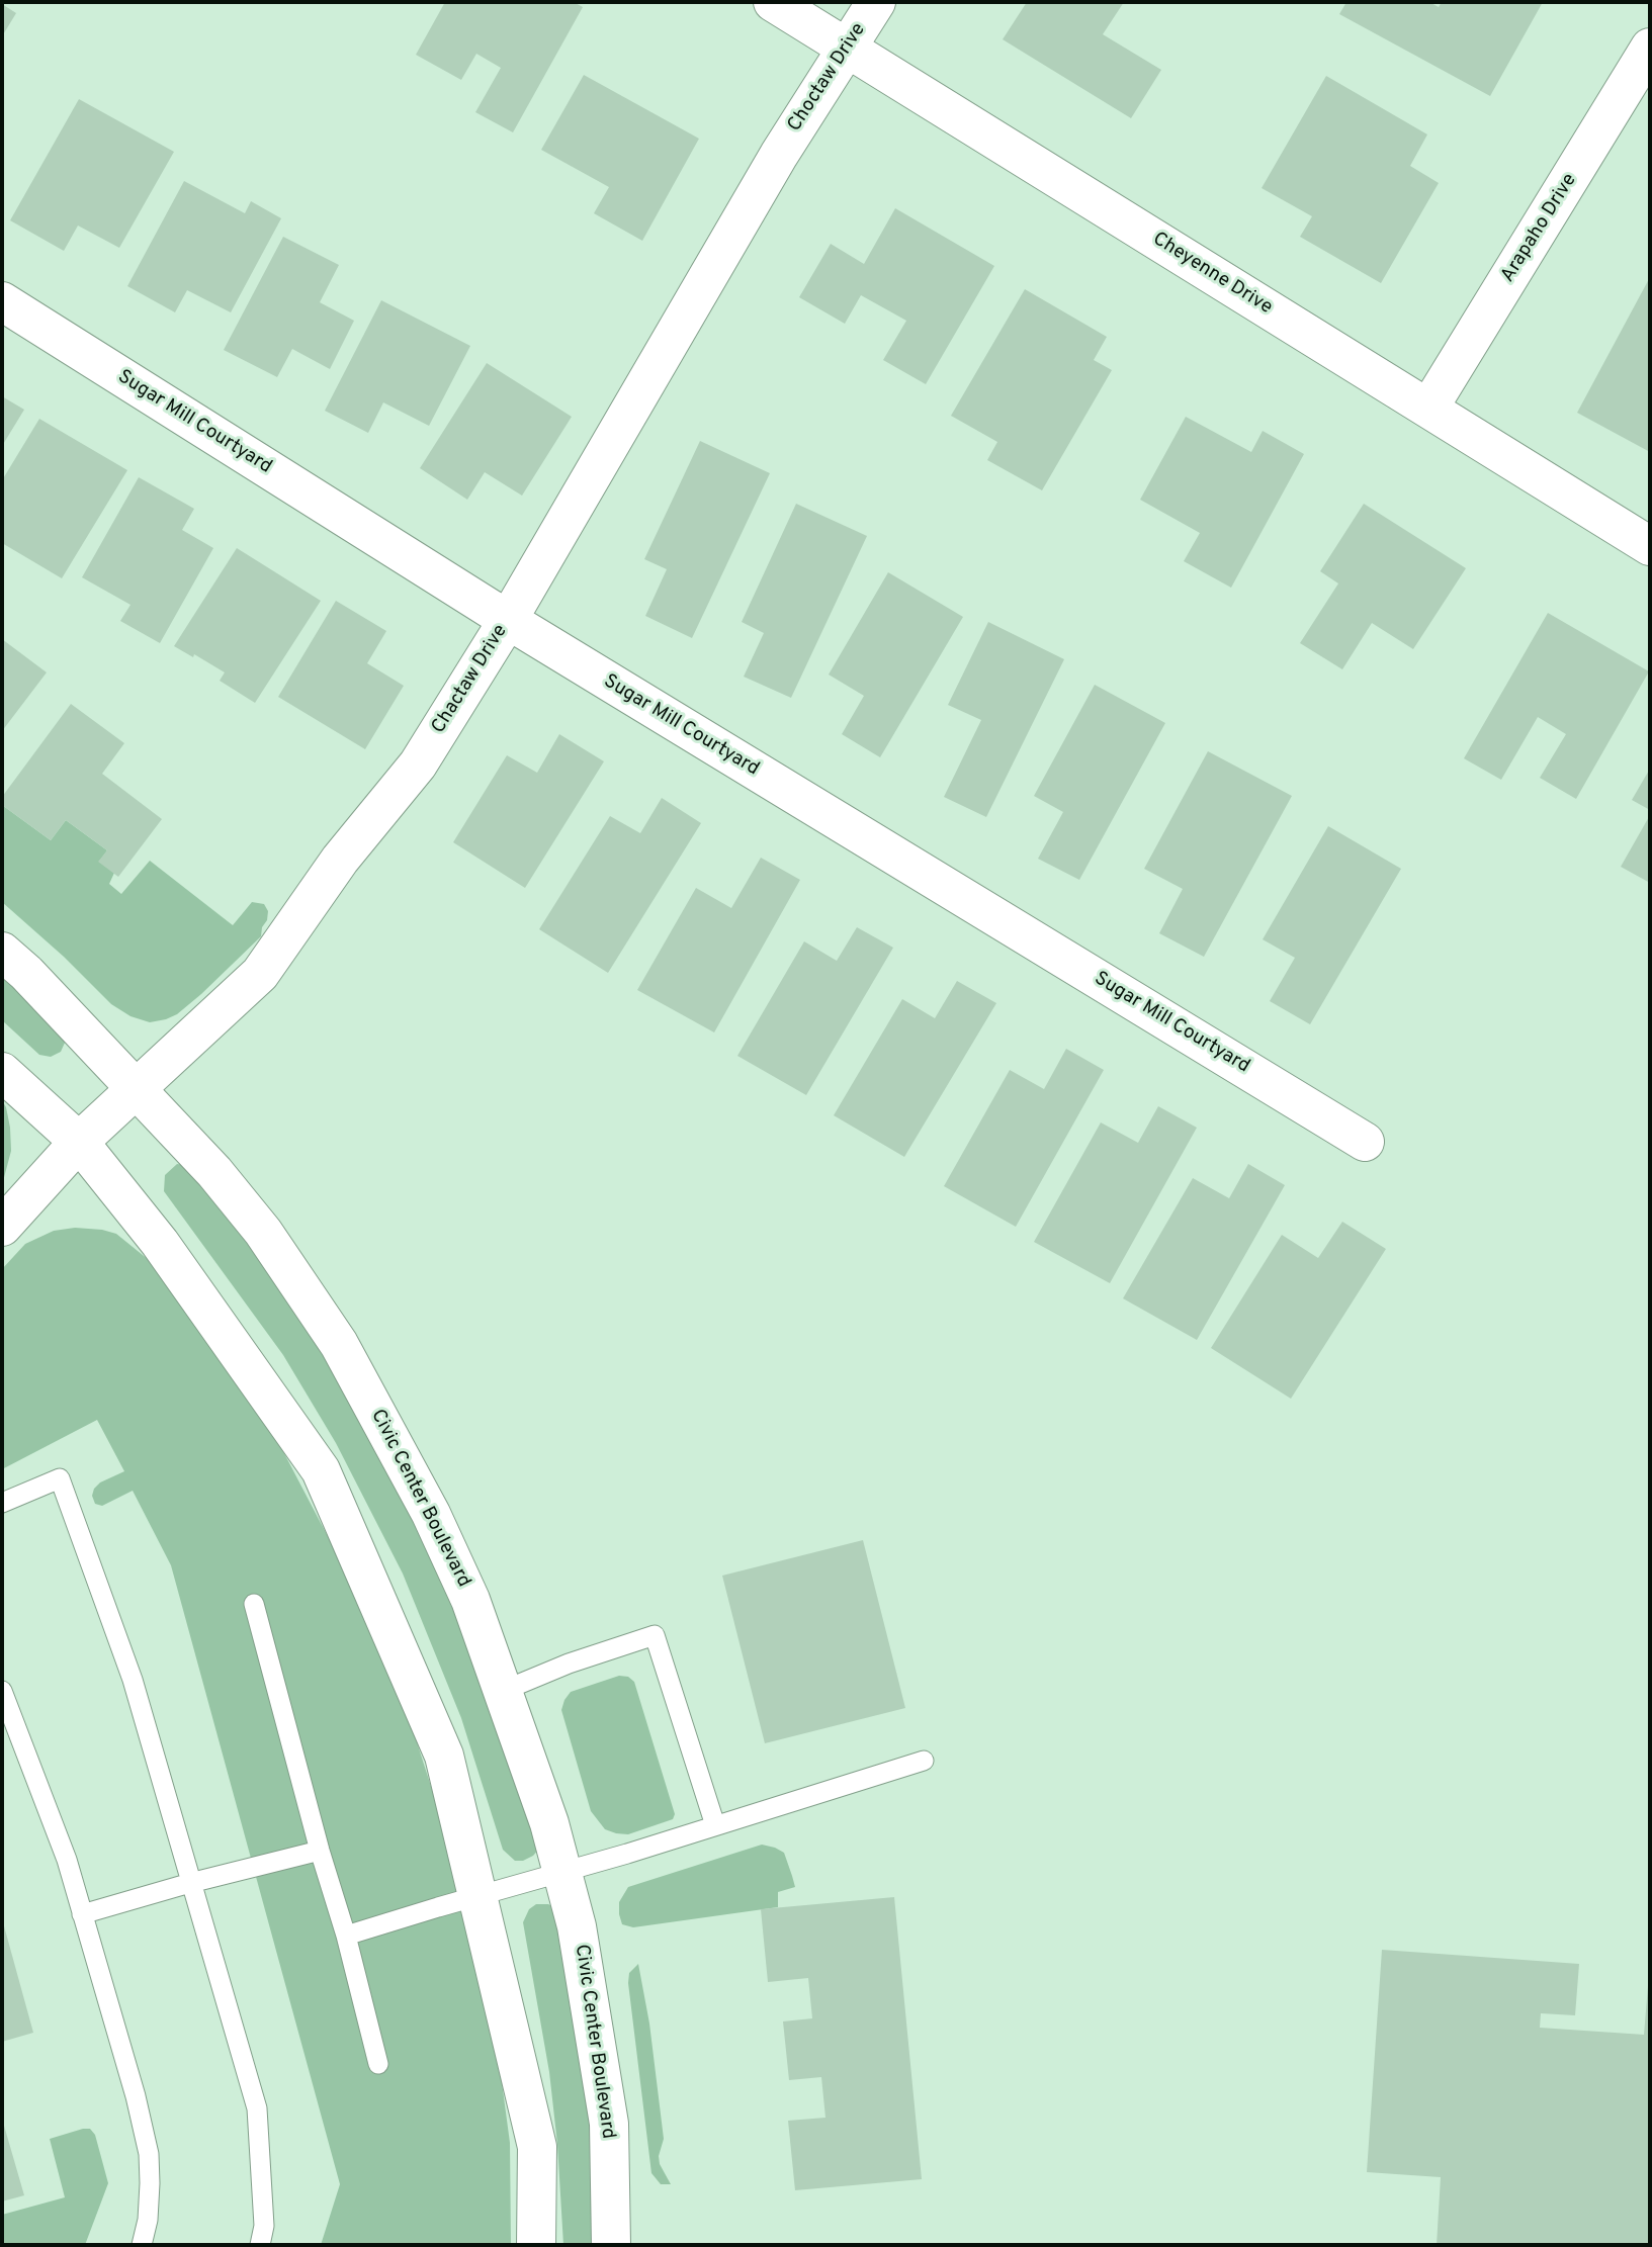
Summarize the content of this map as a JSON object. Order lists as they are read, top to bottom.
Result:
{
  "streets": {
    "street": [
      "Choctaw Drive",
      "Arapaho Drive",
      "Cheyenne Drive",
      "Sugar Mill Courtyard",
      "Chactaw Drive",
      "Civic Center Boulevard"
    ]
  },
  "crossings": [
    ["Choctaw Drive", "Cheyenne Drive"],
    ["Choctaw Drive", "Chactaw Drive"],
    ["Arapaho Drive", "Cheyenne Drive"],
    ["Sugar Mill Courtyard", "Chactaw Drive"],
    ["Chactaw Drive", "Civic Center Boulevard"]
  ]
}
